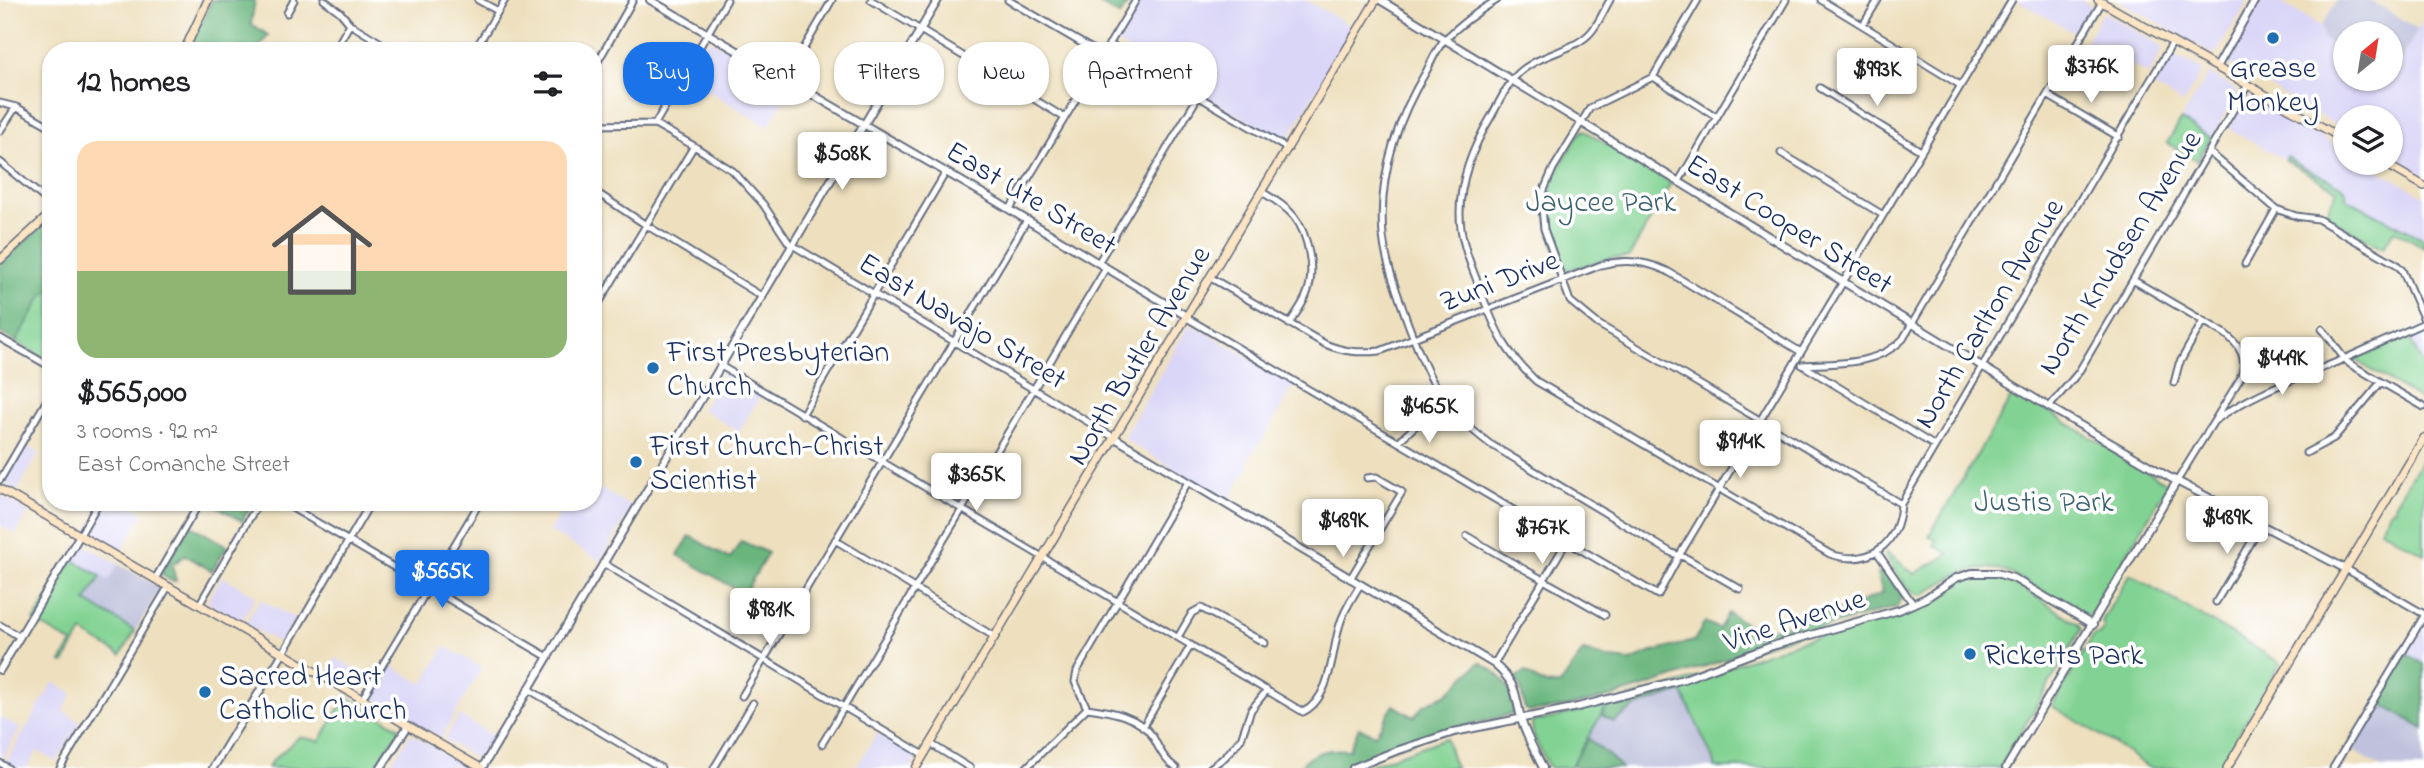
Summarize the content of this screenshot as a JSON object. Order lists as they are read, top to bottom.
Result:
{
  "streets": {
    "main road": ["North Butler Avenue"],
    "street": [
      "East Ute Street",
      "East Cooper Street",
      "North Knudsen Avenue",
      "Zuni Drive",
      "North Carlton Avenue",
      "East Navajo Street",
      "Vine Avenue"
    ]
  },
  "crossings": [
    ["East Ute Street", "North Butler Avenue"],
    ["East Cooper Street", "North Knudsen Avenue"],
    ["East Cooper Street", "North Carlton Avenue"],
    ["East Cooper Street", "North Butler Avenue"],
    ["Zuni Drive", "North Butler Avenue"],
    ["East Navajo Street", "North Butler Avenue"],
    ["East Navajo Street", "Vine Avenue"]
  ],
  "parks": ["Jaycee Park", "Justis Park"],
  "places": [
    "Grease Monkey",
    "First Presbyterian Church",
    "First Church-Christ Scientist",
    "Ricketts Park",
    "Sacred Heart Catholic Church"
  ],
  "north": "top right",
  "page": {
    "chip": [
      "Buy",
      "Rent",
      "Filters",
      "New",
      "Apartment"
    ],
    "heading": "12 homes",
    "price": [
      "$376K",
      "$993K",
      "$508K",
      "$449K",
      "$465K",
      "$914K",
      "$365K",
      "$489K",
      "$489K",
      "$767K",
      "$565K",
      "$981K"
    ],
    "list": [
      {
        "name": "$565,000",
        "note": "3 rooms · 92 m² · East Comanche Street"
      }
    ]
  }
}
